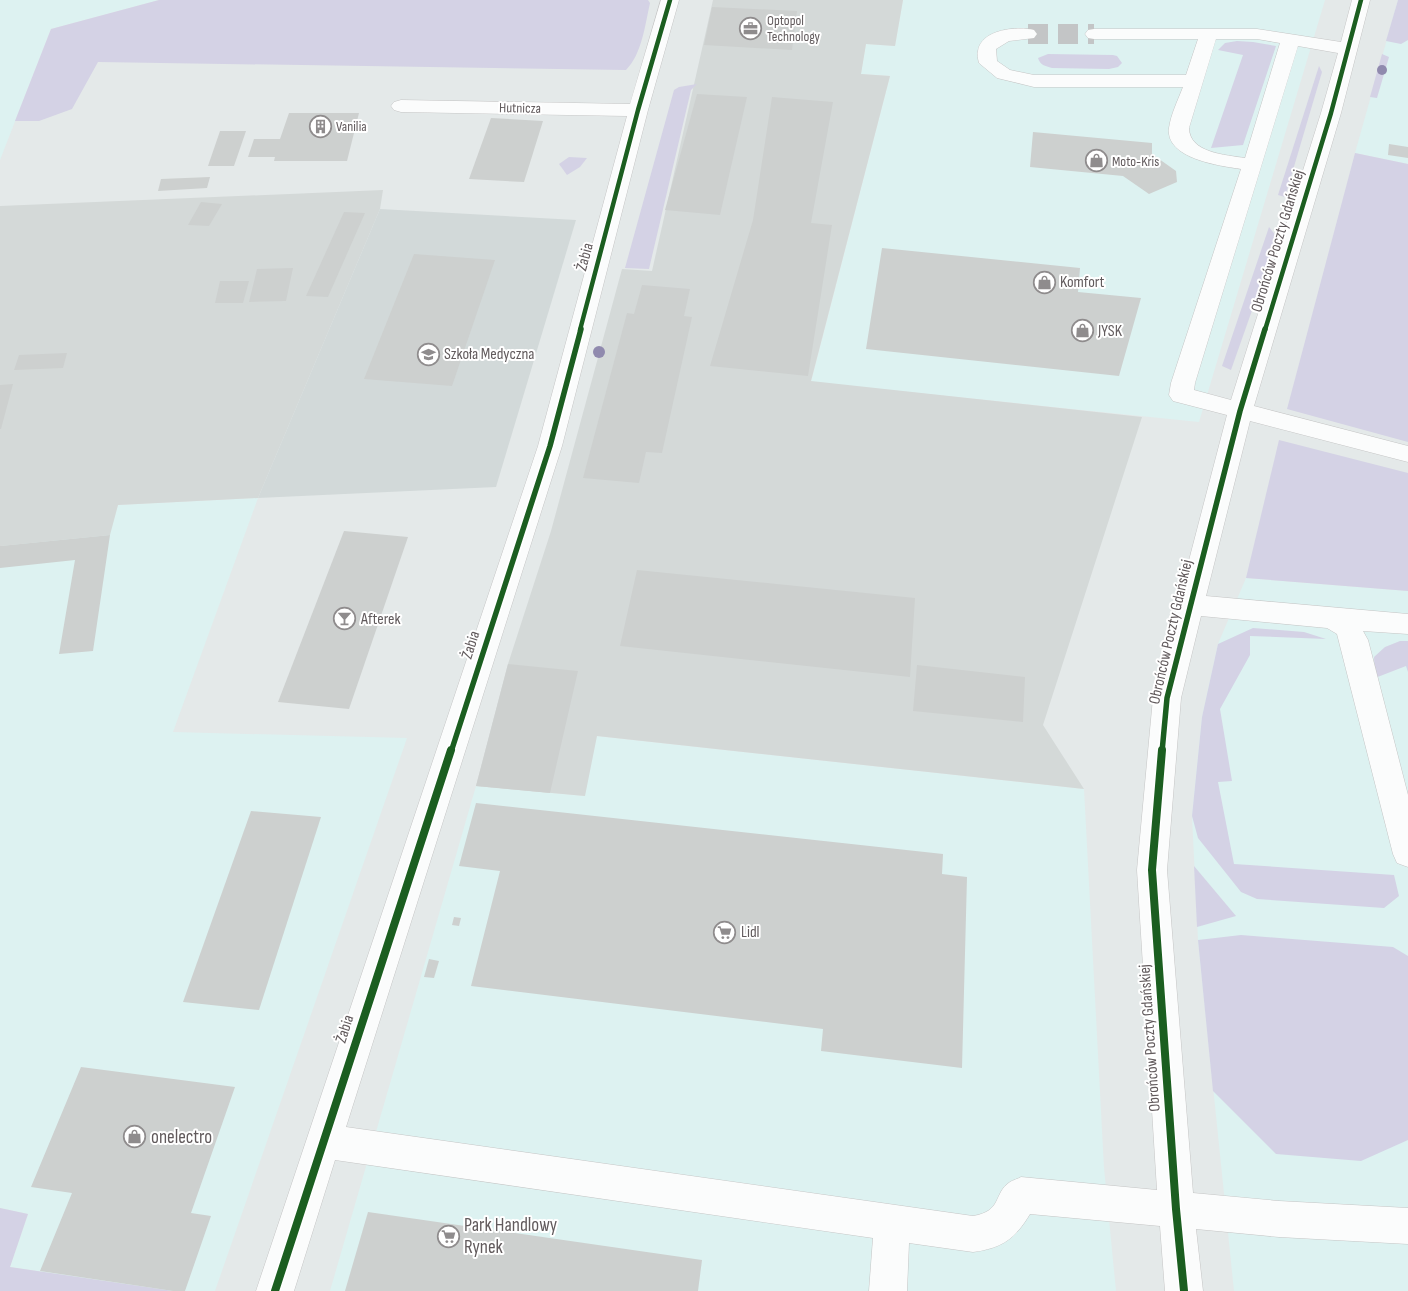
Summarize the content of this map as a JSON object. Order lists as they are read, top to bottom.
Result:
{
  "streets": {
    "street": ["Hutnicza", "Obrońców Poczty Gdańskiej", "Żabia"]
  },
  "crossings": [
    ["Hutnicza", "Żabia"]
  ],
  "places": {
    "office": ["Optopol Technology"],
    "building": ["Vanilia"],
    "shop": [
      "Moto-Kris",
      "Komfort",
      "JYSK",
      "onelectro"
    ],
    "school or university": ["Szkoła Medyczna"],
    "bar": ["Afterek"],
    "supermarket": ["Lidl", "Park Handlowy Rynek"]
  }
}
